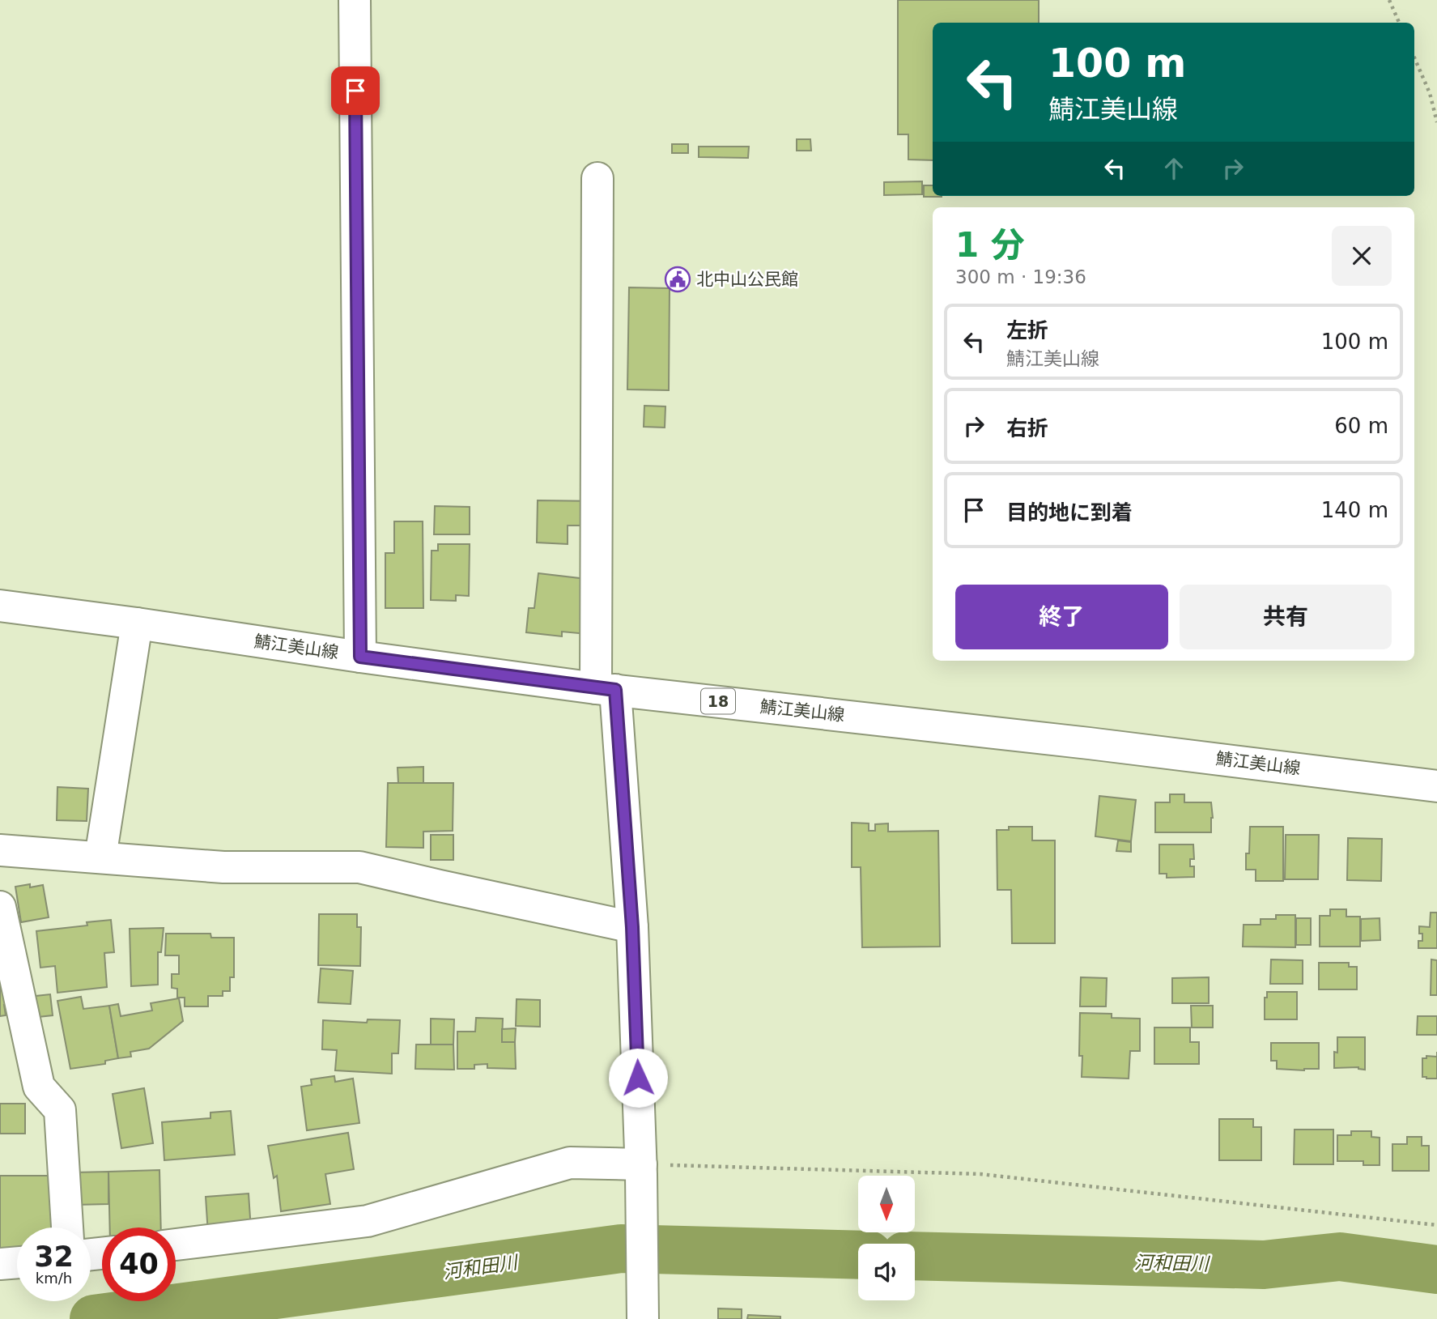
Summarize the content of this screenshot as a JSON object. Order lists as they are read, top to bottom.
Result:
{
  "streets": {
    "street": ["鯖江美山線", "18"]
  },
  "water": ["河和田川"],
  "places": {
    "public building": ["北中山公民館"]
  },
  "north": "bottom",
  "page": {
    "turn": ["100 m", "鯖江美山線"],
    "heading": ["1 分", "300 m · 19:36"],
    "list": [
      {
        "name": "左折",
        "note": "鯖江美山線",
        "value": "100 m"
      },
      {
        "name": "右折",
        "value": "60 m"
      },
      {
        "name": "目的地に到着",
        "value": "140 m"
      }
    ],
    "buttons": ["終了", "共有"],
    "speed": "32 km/h",
    "limit": "40"
  }
}
